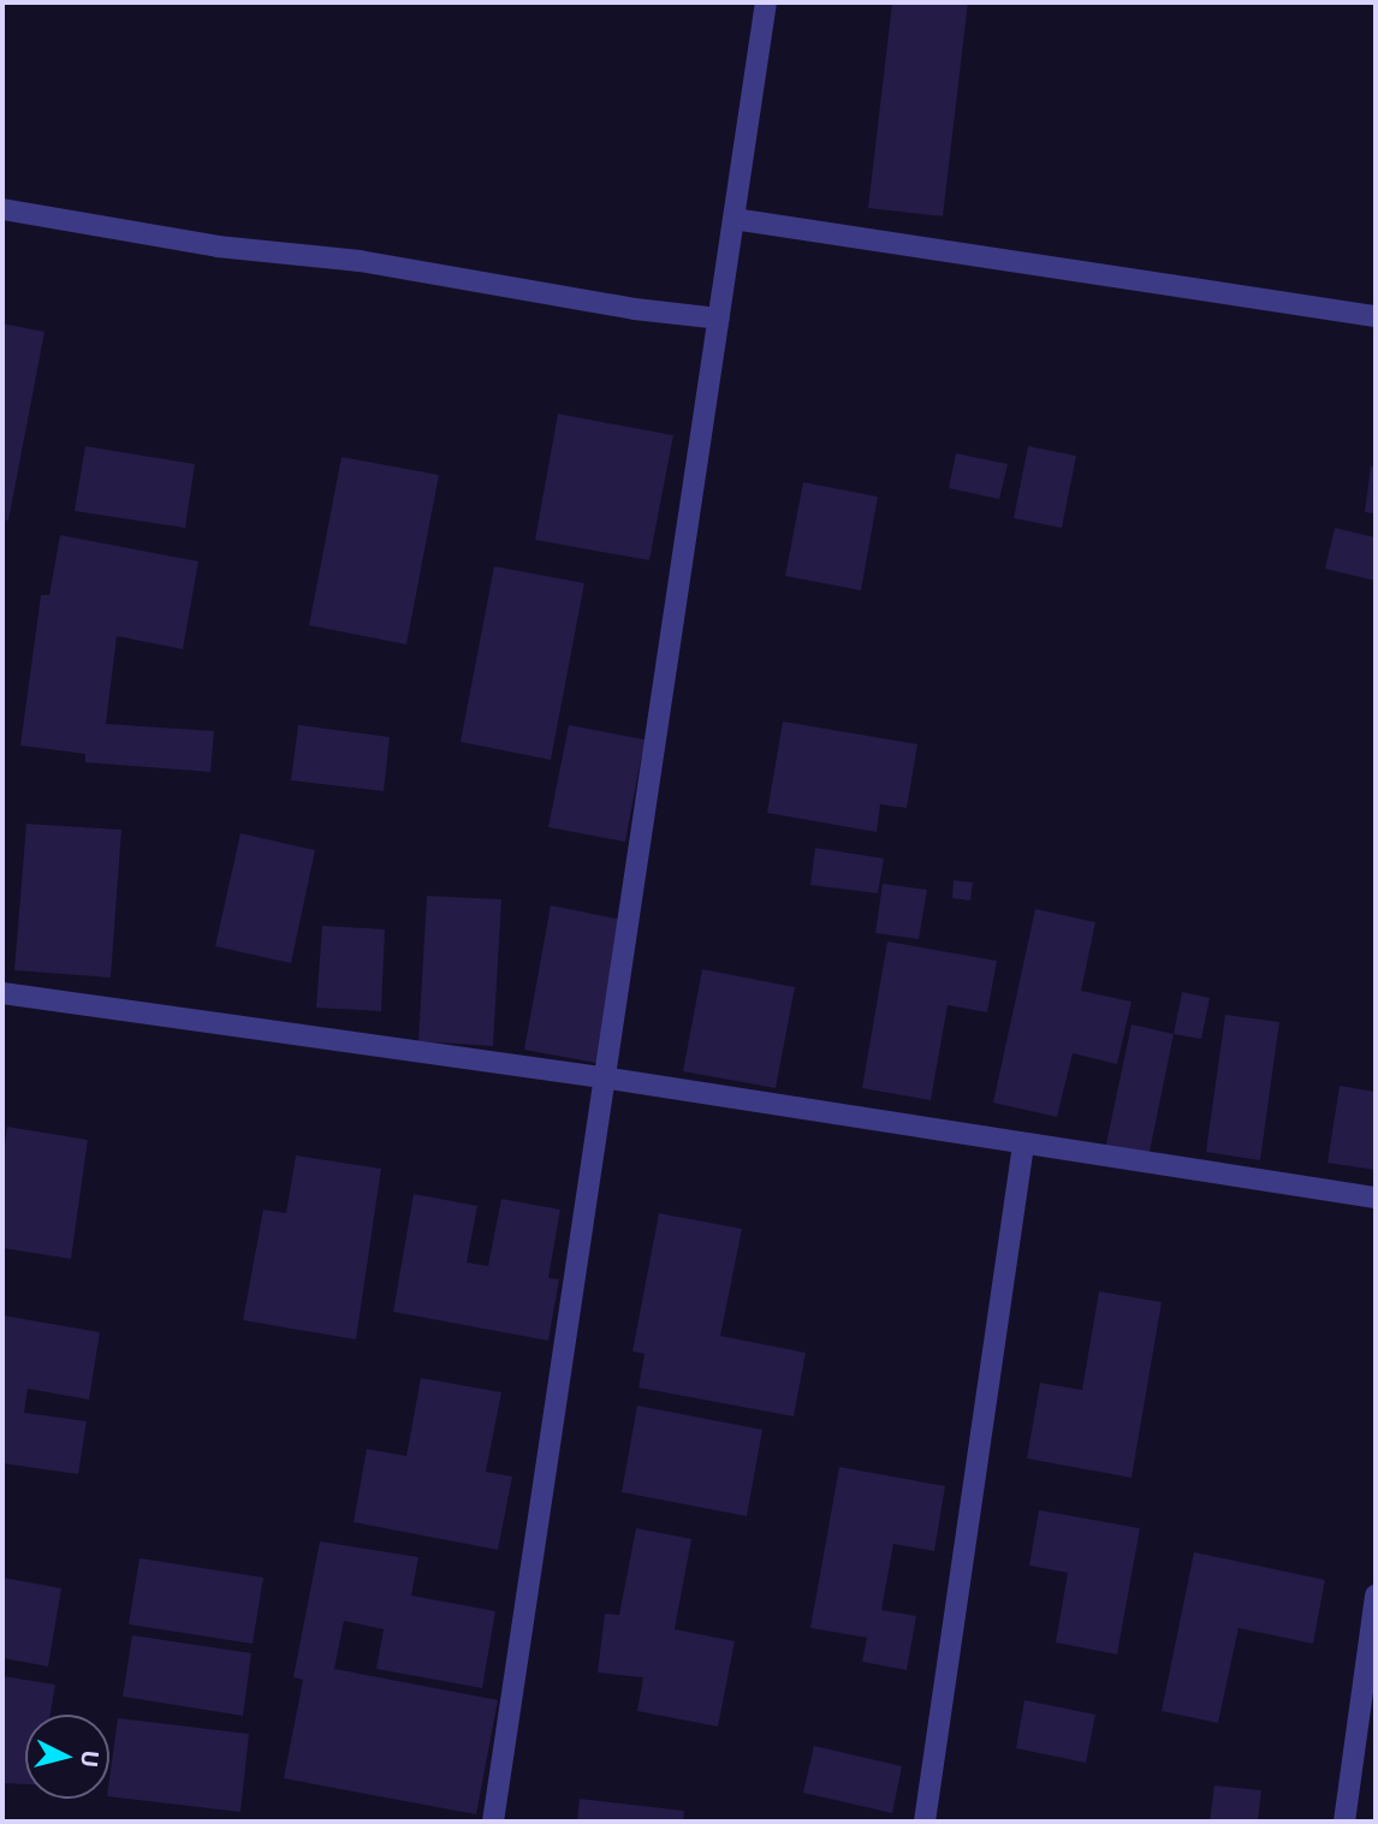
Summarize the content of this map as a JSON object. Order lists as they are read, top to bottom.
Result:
{
  "north": "right"
}
